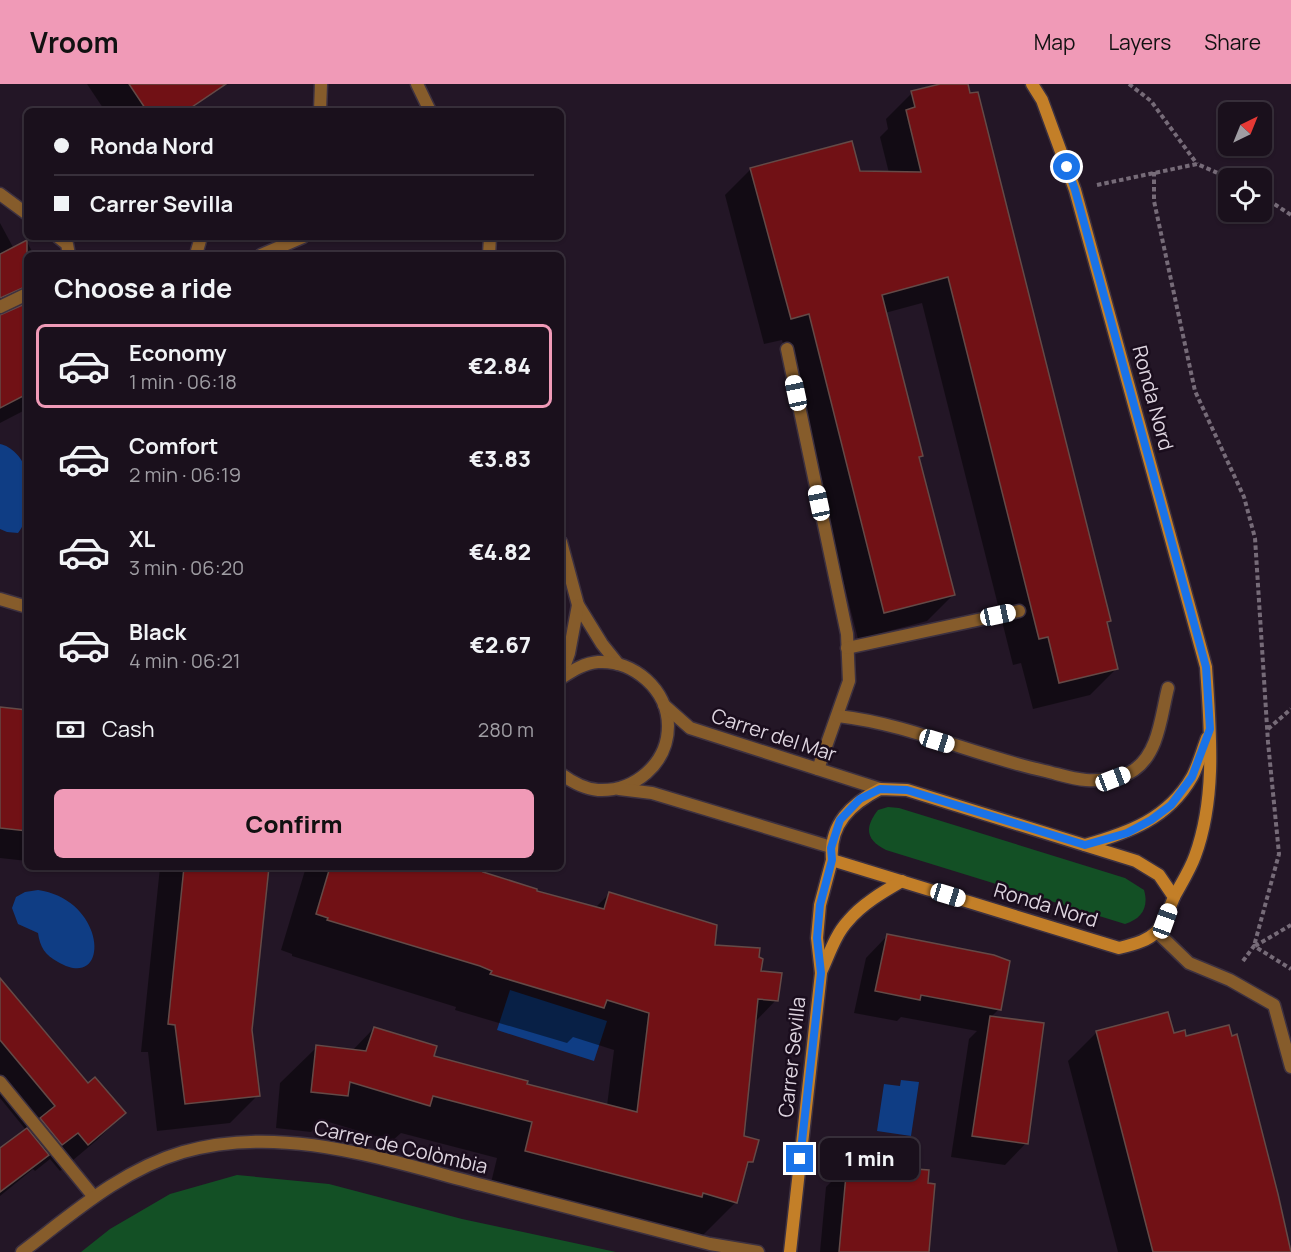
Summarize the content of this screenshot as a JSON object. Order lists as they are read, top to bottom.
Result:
{
  "streets": {
    "main road": ["Ronda Nord", "Carrer Sevilla"],
    "street": ["Carrer del Mar", "Carrer de Colòmbia"]
  },
  "crossings": [
    ["Ronda Nord", "Carrer Sevilla"]
  ],
  "north": "top right",
  "page": {
    "header": "Vroom",
    "nav": ["Map", "Layers", "Share"],
    "banner": ["Ronda Nord", "Carrer Sevilla"],
    "heading": "Choose a ride",
    "list": [
      {
        "name": "Economy",
        "note": "1 min · 06:18",
        "value": "€2.84"
      },
      {
        "name": "Comfort",
        "note": "2 min · 06:19",
        "value": "€3.83"
      },
      {
        "name": "XL",
        "note": "3 min · 06:20",
        "value": "€4.82"
      },
      {
        "name": "Black",
        "note": "4 min · 06:21",
        "value": "€2.67"
      }
    ],
    "pay": ["Cash", "280 m"],
    "buttons": "Confirm",
    "bubble": "1 min"
  }
}
